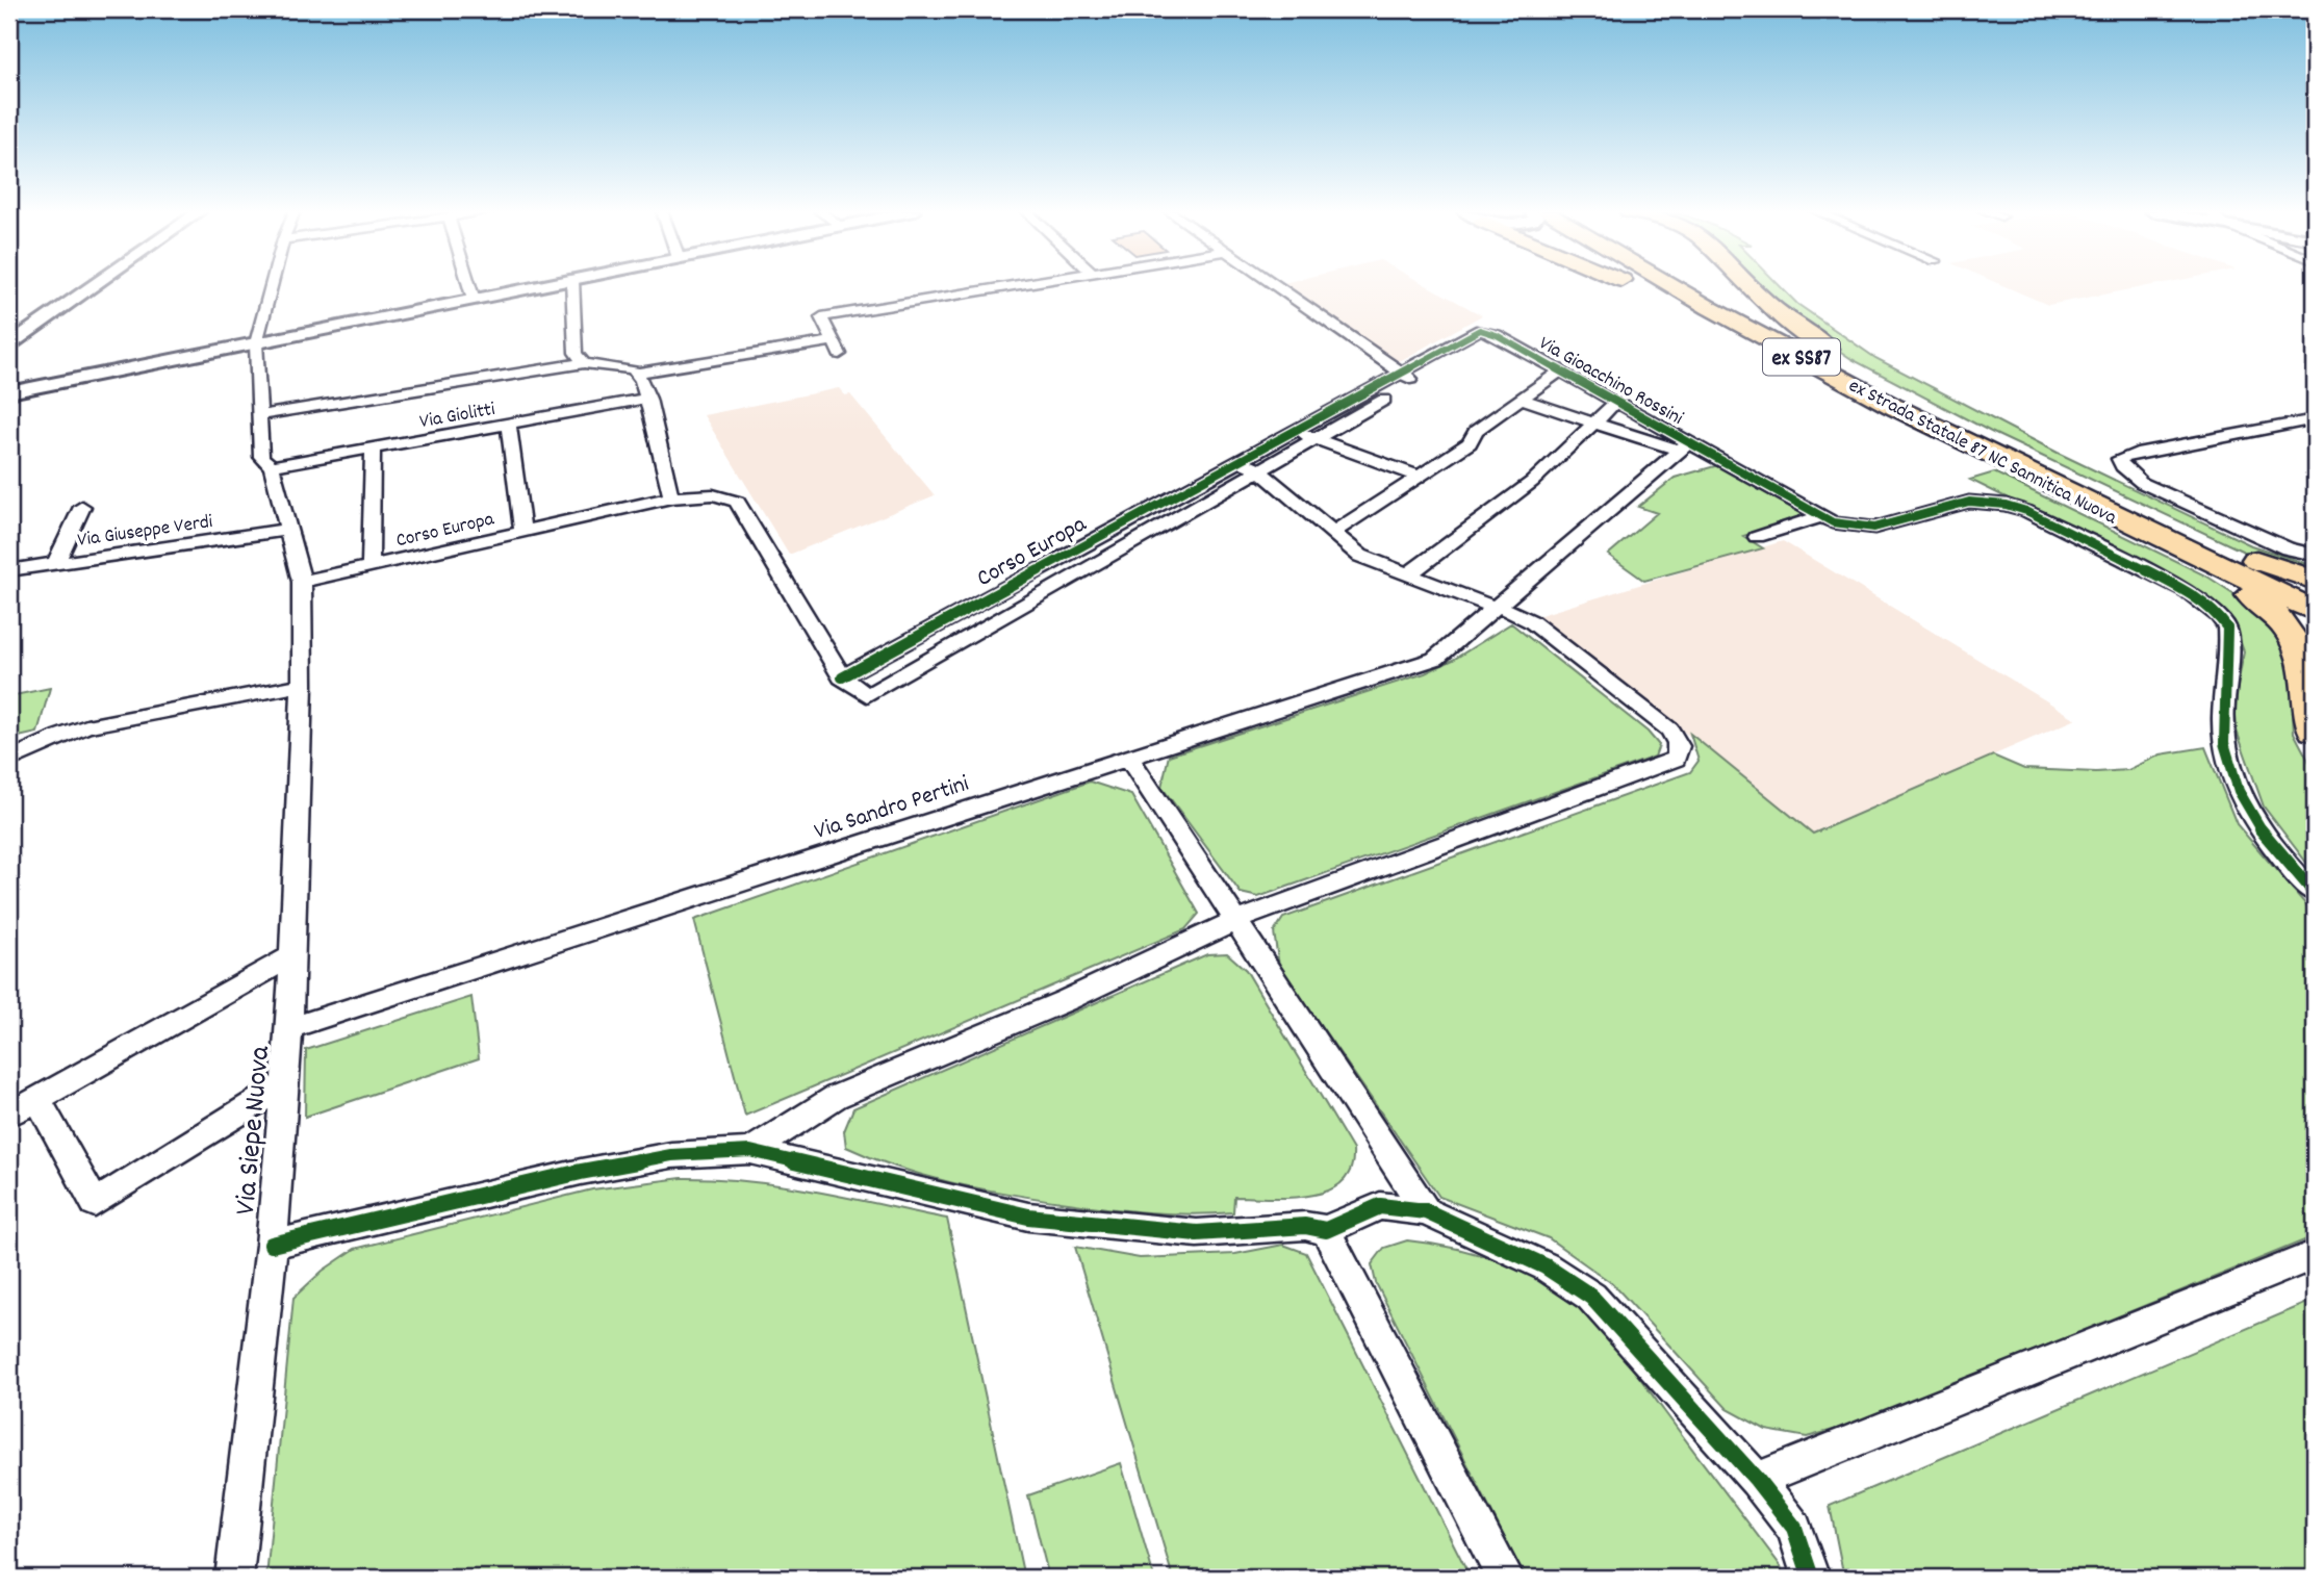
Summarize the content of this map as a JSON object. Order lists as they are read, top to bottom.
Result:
{
  "streets": {
    "highway": ["ex SS87", "ex Strada Statale 87 NC Sannitica Nuova"],
    "street": [
      "Via Gioacchino Rossini",
      "Via Giolitti",
      "Corso Europa",
      "Via Giuseppe Verdi",
      "Via Sandro Pertini",
      "Via Siepe Nuova"
    ]
  },
  "crossings": [
    ["Via Gioacchino Rossini", "Corso Europa"],
    ["Via Gioacchino Rossini", "Via Sandro Pertini"],
    ["Via Giolitti", "Via Siepe Nuova"],
    ["Corso Europa", "Via Siepe Nuova"],
    ["Via Giuseppe Verdi", "Via Siepe Nuova"],
    ["Via Sandro Pertini", "Via Siepe Nuova"]
  ]
}
